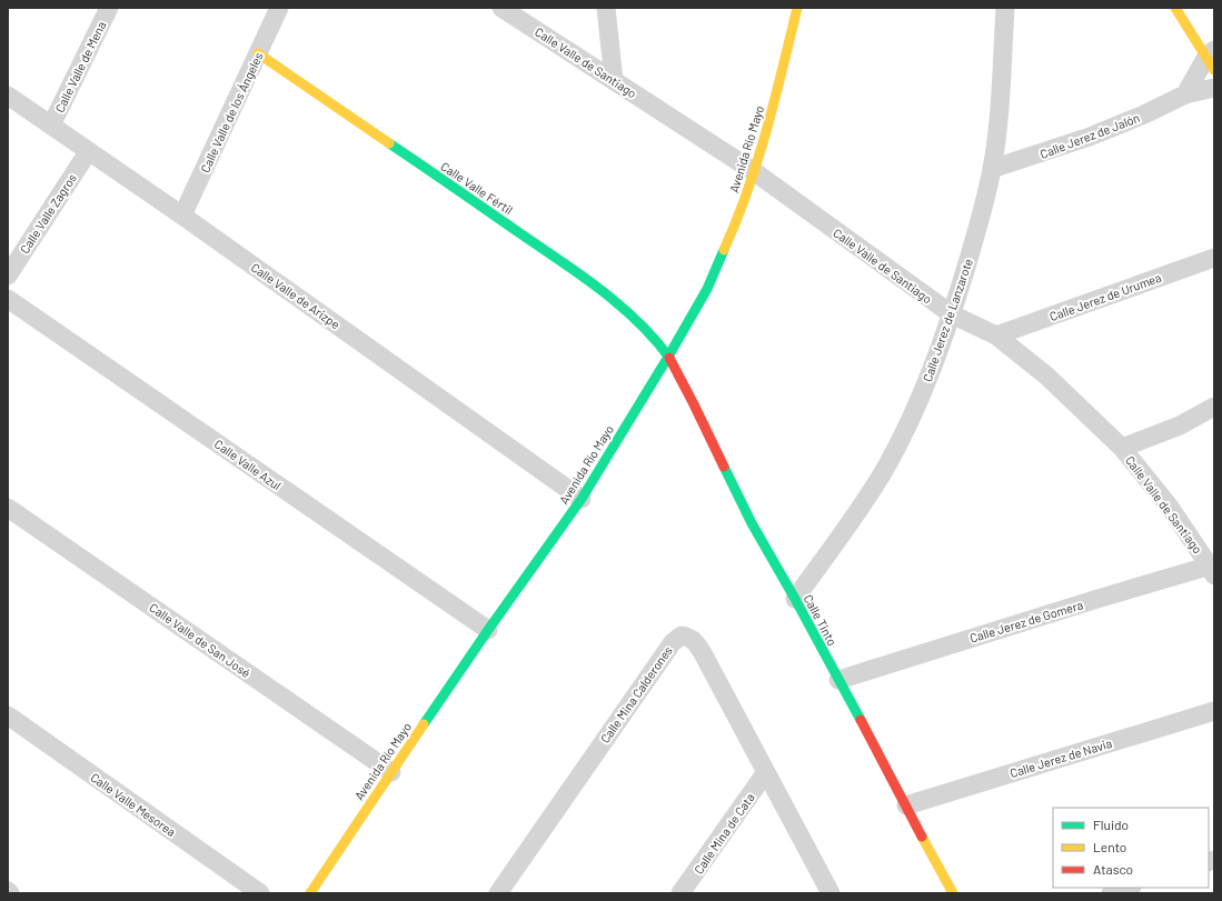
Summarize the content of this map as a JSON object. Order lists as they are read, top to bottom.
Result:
{
  "streets": {
    "street": [
      "Calle Valle de Santiago",
      "Calle Valle de Mena",
      "Calle Valle de los Ángeles",
      "Calle Jerez de Jalón",
      "Avenida Río Mayo",
      "Calle Valle Fértil",
      "Calle Valle Zagros",
      "Calle Valle de Arizpe",
      "Calle Jerez de Urumea",
      "Calle Jerez de Lanzarote",
      "Calle Valle Azul",
      "Calle Tinto",
      "Calle Jerez de Gomera",
      "Calle Valle de San José",
      "Calle Mina Calderones",
      "Calle Jerez de Navia",
      "Calle Valle Mesorea",
      "Calle Mina de Cata"
    ]
  },
  "crossings": [
    ["Calle Valle de Santiago", "Avenida Río Mayo"],
    ["Calle Valle de Santiago", "Calle Jerez de Urumea"],
    ["Calle Valle de Santiago", "Calle Jerez de Lanzarote"],
    ["Calle Valle de Santiago", "Calle Jerez de Gomera"],
    ["Calle Valle de Mena", "Calle Valle de Arizpe"],
    ["Calle Valle de los Ángeles", "Calle Valle Fértil"],
    ["Calle Valle de los Ángeles", "Calle Valle de Arizpe"],
    ["Calle Jerez de Jalón", "Calle Jerez de Lanzarote"],
    ["Avenida Río Mayo", "Calle Valle Fértil"],
    ["Avenida Río Mayo", "Calle Valle de Arizpe"],
    ["Avenida Río Mayo", "Calle Valle Azul"],
    ["Avenida Río Mayo", "Calle Tinto"],
    ["Avenida Río Mayo", "Calle Valle de San José"],
    ["Calle Valle Fértil", "Calle Tinto"],
    ["Calle Valle Zagros", "Calle Valle de Arizpe"],
    ["Calle Jerez de Lanzarote", "Calle Tinto"],
    ["Calle Tinto", "Calle Jerez de Gomera"],
    ["Calle Tinto", "Calle Jerez de Navia"],
    ["Calle Mina Calderones", "Calle Mina de Cata"]
  ],
  "legend": ["Fluido", "Lento", "Atasco"]
}
